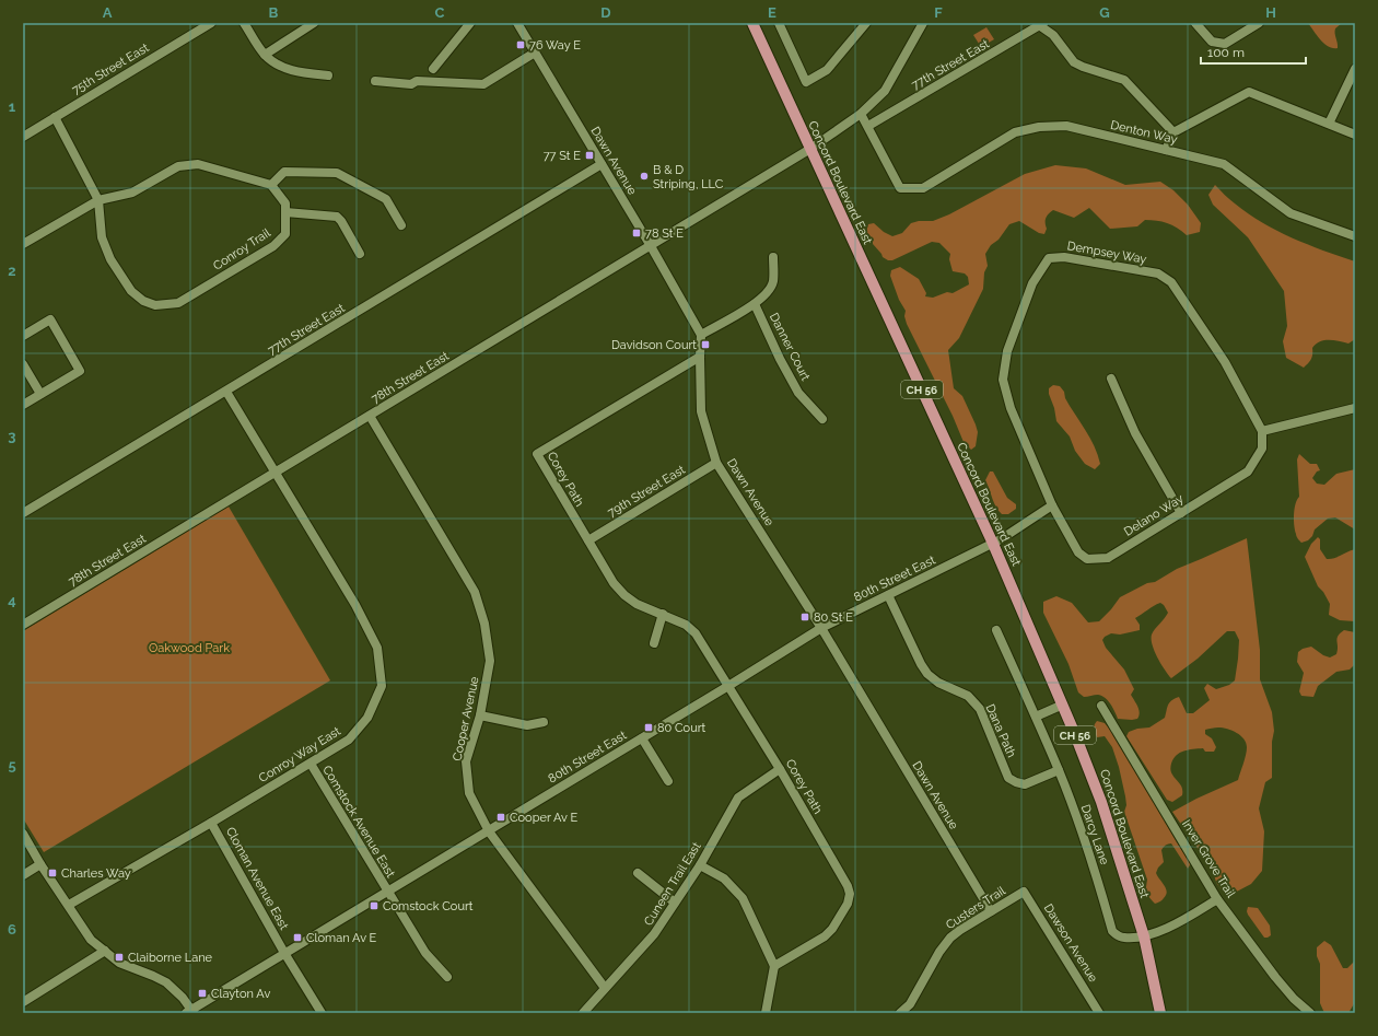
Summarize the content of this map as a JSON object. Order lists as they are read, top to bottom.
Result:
{
  "streets": {
    "main road": ["Concord Boulevard East", "CH 56"],
    "street": [
      "77th Street East",
      "75th Street East",
      "Denton Way",
      "Dawn Avenue",
      "Conroy Trail",
      "Dempsey Way",
      "Danner Court",
      "78th Street East",
      "Corey Path",
      "79th Street East",
      "Delano Way",
      "80th Street East",
      "Cooper Avenue",
      "Dana Path",
      "Conroy Way East",
      "Comstock Avenue East",
      "Darcy Lane",
      "Inver Grove Trail",
      "Cloman Avenue East",
      "Cuneen Trail East",
      "Custers Trail",
      "Dawson Avenue"
    ]
  },
  "crossings": [
    ["77th Street East", "Denton Way"],
    ["77th Street East", "Dawn Avenue"],
    ["77th Street East", "Conroy Way East"],
    ["75th Street East", "Conroy Trail"],
    ["Dawn Avenue", "78th Street East"],
    ["Dawn Avenue", "Corey Path"],
    ["Dawn Avenue", "79th Street East"],
    ["Dawn Avenue", "80th Street East"],
    ["Dawn Avenue", "Custers Trail"],
    ["Concord Boulevard East", "78th Street East"],
    ["Concord Boulevard East", "80th Street East"],
    ["Concord Boulevard East", "Darcy Lane"],
    ["Dempsey Way", "Delano Way"],
    ["Dempsey Way", "80th Street East"],
    ["78th Street East", "Cooper Avenue"],
    ["78th Street East", "Conroy Way East"],
    ["Corey Path", "79th Street East"],
    ["Corey Path", "80th Street East"],
    ["Corey Path", "Cuneen Trail East"],
    ["Delano Way", "80th Street East"],
    ["80th Street East", "Cooper Avenue"],
    ["80th Street East", "Dana Path"],
    ["80th Street East", "Comstock Avenue East"],
    ["80th Street East", "Cloman Avenue East"],
    ["Cooper Avenue", "Cuneen Trail East"],
    ["Dana Path", "Darcy Lane"],
    ["Conroy Way East", "Comstock Avenue East"],
    ["Conroy Way East", "Cloman Avenue East"],
    ["Darcy Lane", "Inver Grove Trail"],
    ["Custers Trail", "Dawson Avenue"]
  ],
  "parks": ["Oakwood Park"],
  "places": {
    "transit": [
      "76 Way E",
      "77 St E",
      "78 St E",
      "Davidson Court",
      "80 St E",
      "80 Court",
      "Cooper Av E",
      "Charles Way",
      "Comstock Court",
      "Cloman Av E",
      "Claiborne Lane",
      "Clayton Av"
    ],
    "other": ["B & D Striping, LLC"]
  },
  "scale_bar": "100 m",
  "grid": {
    "columns": [
      "A",
      "B",
      "C",
      "D",
      "E",
      "F",
      "G",
      "H"
    ],
    "rows": [
      "1",
      "2",
      "3",
      "4",
      "5",
      "6"
    ]
  }
}
